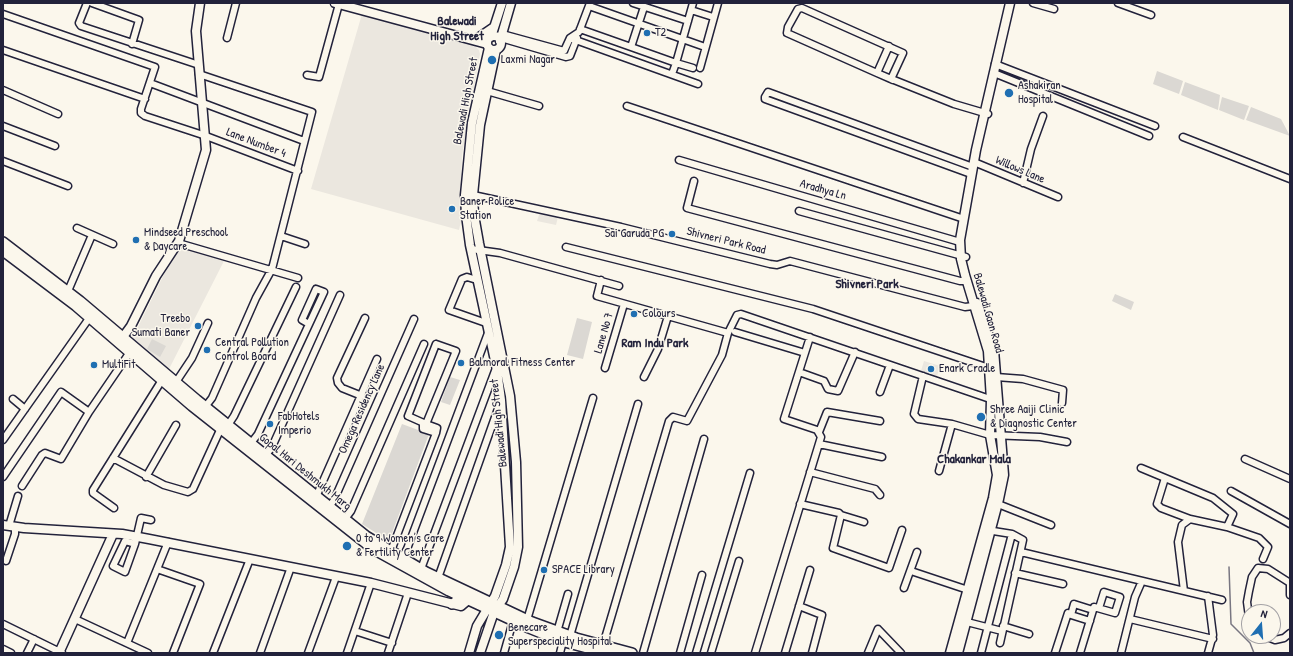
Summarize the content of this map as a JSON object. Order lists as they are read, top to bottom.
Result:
{
  "streets": {
    "main road": ["Gopal Hari Deshmukh Marg"],
    "street": [
      "Balewadi High Street",
      "Lane Number 4",
      "Willows Lane",
      "Aradhya Ln",
      "Shivneri Park Road",
      "Balewadi Gaon Road",
      "Lane No 7",
      "Omega Residency Lane"
    ]
  },
  "crossings": [
    ["Balewadi High Street", "Shivneri Park Road"],
    ["Balewadi High Street", "Gopal Hari Deshmukh Marg"],
    ["Willows Lane", "Balewadi Gaon Road"],
    ["Aradhya Ln", "Balewadi Gaon Road"],
    ["Shivneri Park Road", "Balewadi Gaon Road"],
    ["Omega Residency Lane", "Gopal Hari Deshmukh Marg"]
  ],
  "districts": [
    "Balewadi High Street",
    "Shivneri Park",
    "Ram Indu Park",
    "Chakankar Mala"
  ],
  "places": [
    "T2",
    "Laxmi Nagar",
    "Ashakiran Hospital",
    "Baner Police Station",
    "Sai Garuda PG",
    "Mindseed Preschool & Daycare",
    "Colours",
    "Treebo Sumati Baner",
    "Central Pollution Control Board",
    "Balmoral Fitness Center",
    "MultiFit",
    "Enark Cradle",
    "Shree Aaiji Clinic & Diagnostic Center",
    "FabHotels Imperio",
    "0 to 9 Women’s Care & Fertility Center",
    "SPACE Library",
    "Benecare Superspeciality Hospital"
  ],
  "north": "top"
}
